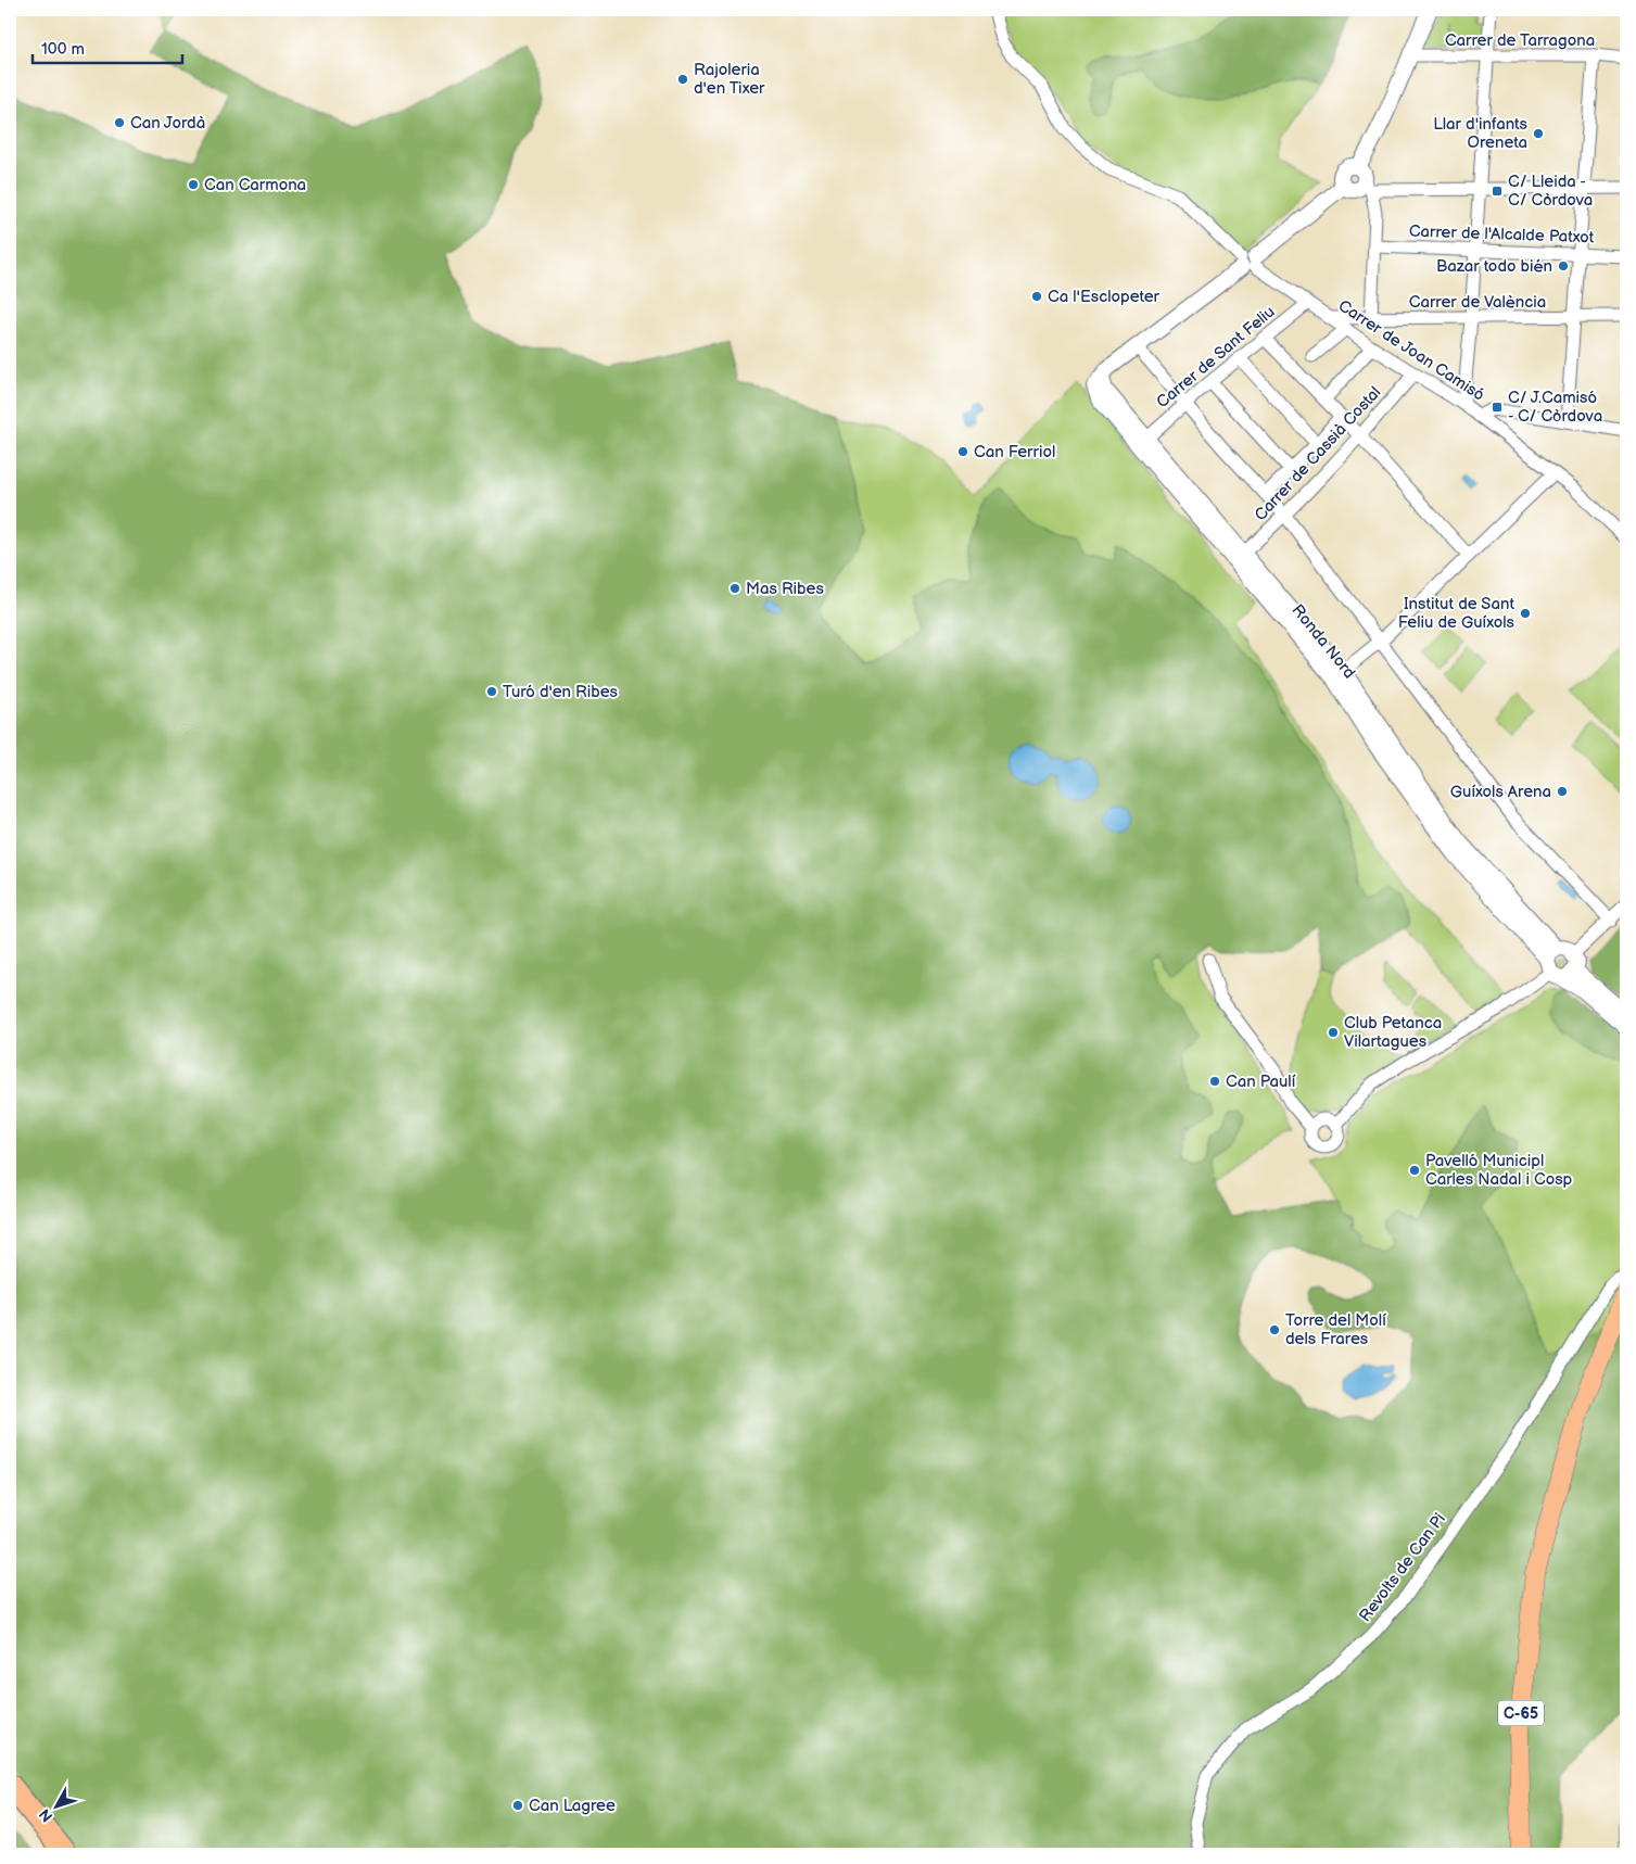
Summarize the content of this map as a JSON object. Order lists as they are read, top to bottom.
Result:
{
  "streets": {
    "main road": ["C-65"],
    "street": [
      "Carrer de Tarragona",
      "Carrer de l'Alcalde Patxot",
      "Carrer de València",
      "Carrer de Joan Camisó",
      "Carrer de Sant Feliu",
      "Carrer de Cassià Costal",
      "Ronda Nord",
      "Revolts de Can Pi"
    ]
  },
  "crossings": [
    ["Carrer de València", "Carrer de Joan Camisó"],
    ["Carrer de Joan Camisó", "Carrer de Sant Feliu"],
    ["Carrer de Joan Camisó", "Carrer de Cassià Costal"],
    ["Carrer de Sant Feliu", "Ronda Nord"],
    ["Carrer de Cassià Costal", "Ronda Nord"]
  ],
  "places": {
    "other": [
      "Rajoleria d'en Tixer",
      "Can Jordà",
      "Llar d'infants Oreneta",
      "Can Carmona",
      "Bazar todo bién",
      "Ca l'Esclopeter",
      "Can Ferriol",
      "Mas Ribes",
      "Institut de Sant Feliu de Guíxols",
      "Turó d'en Ribes",
      "Guíxols Arena",
      "Club Petanca Vilartagues",
      "Can Paulí",
      "Pavelló Municipl Carles Nadal i Cosp",
      "Torre del Molí dels Frares",
      "Can Lagree"
    ],
    "transit": ["C/ Lleida - C/ Còrdova", "C/ J.Camisó - C/ Còrdova"]
  },
  "scale_bar": "100 m",
  "north": "bottom left"
}
